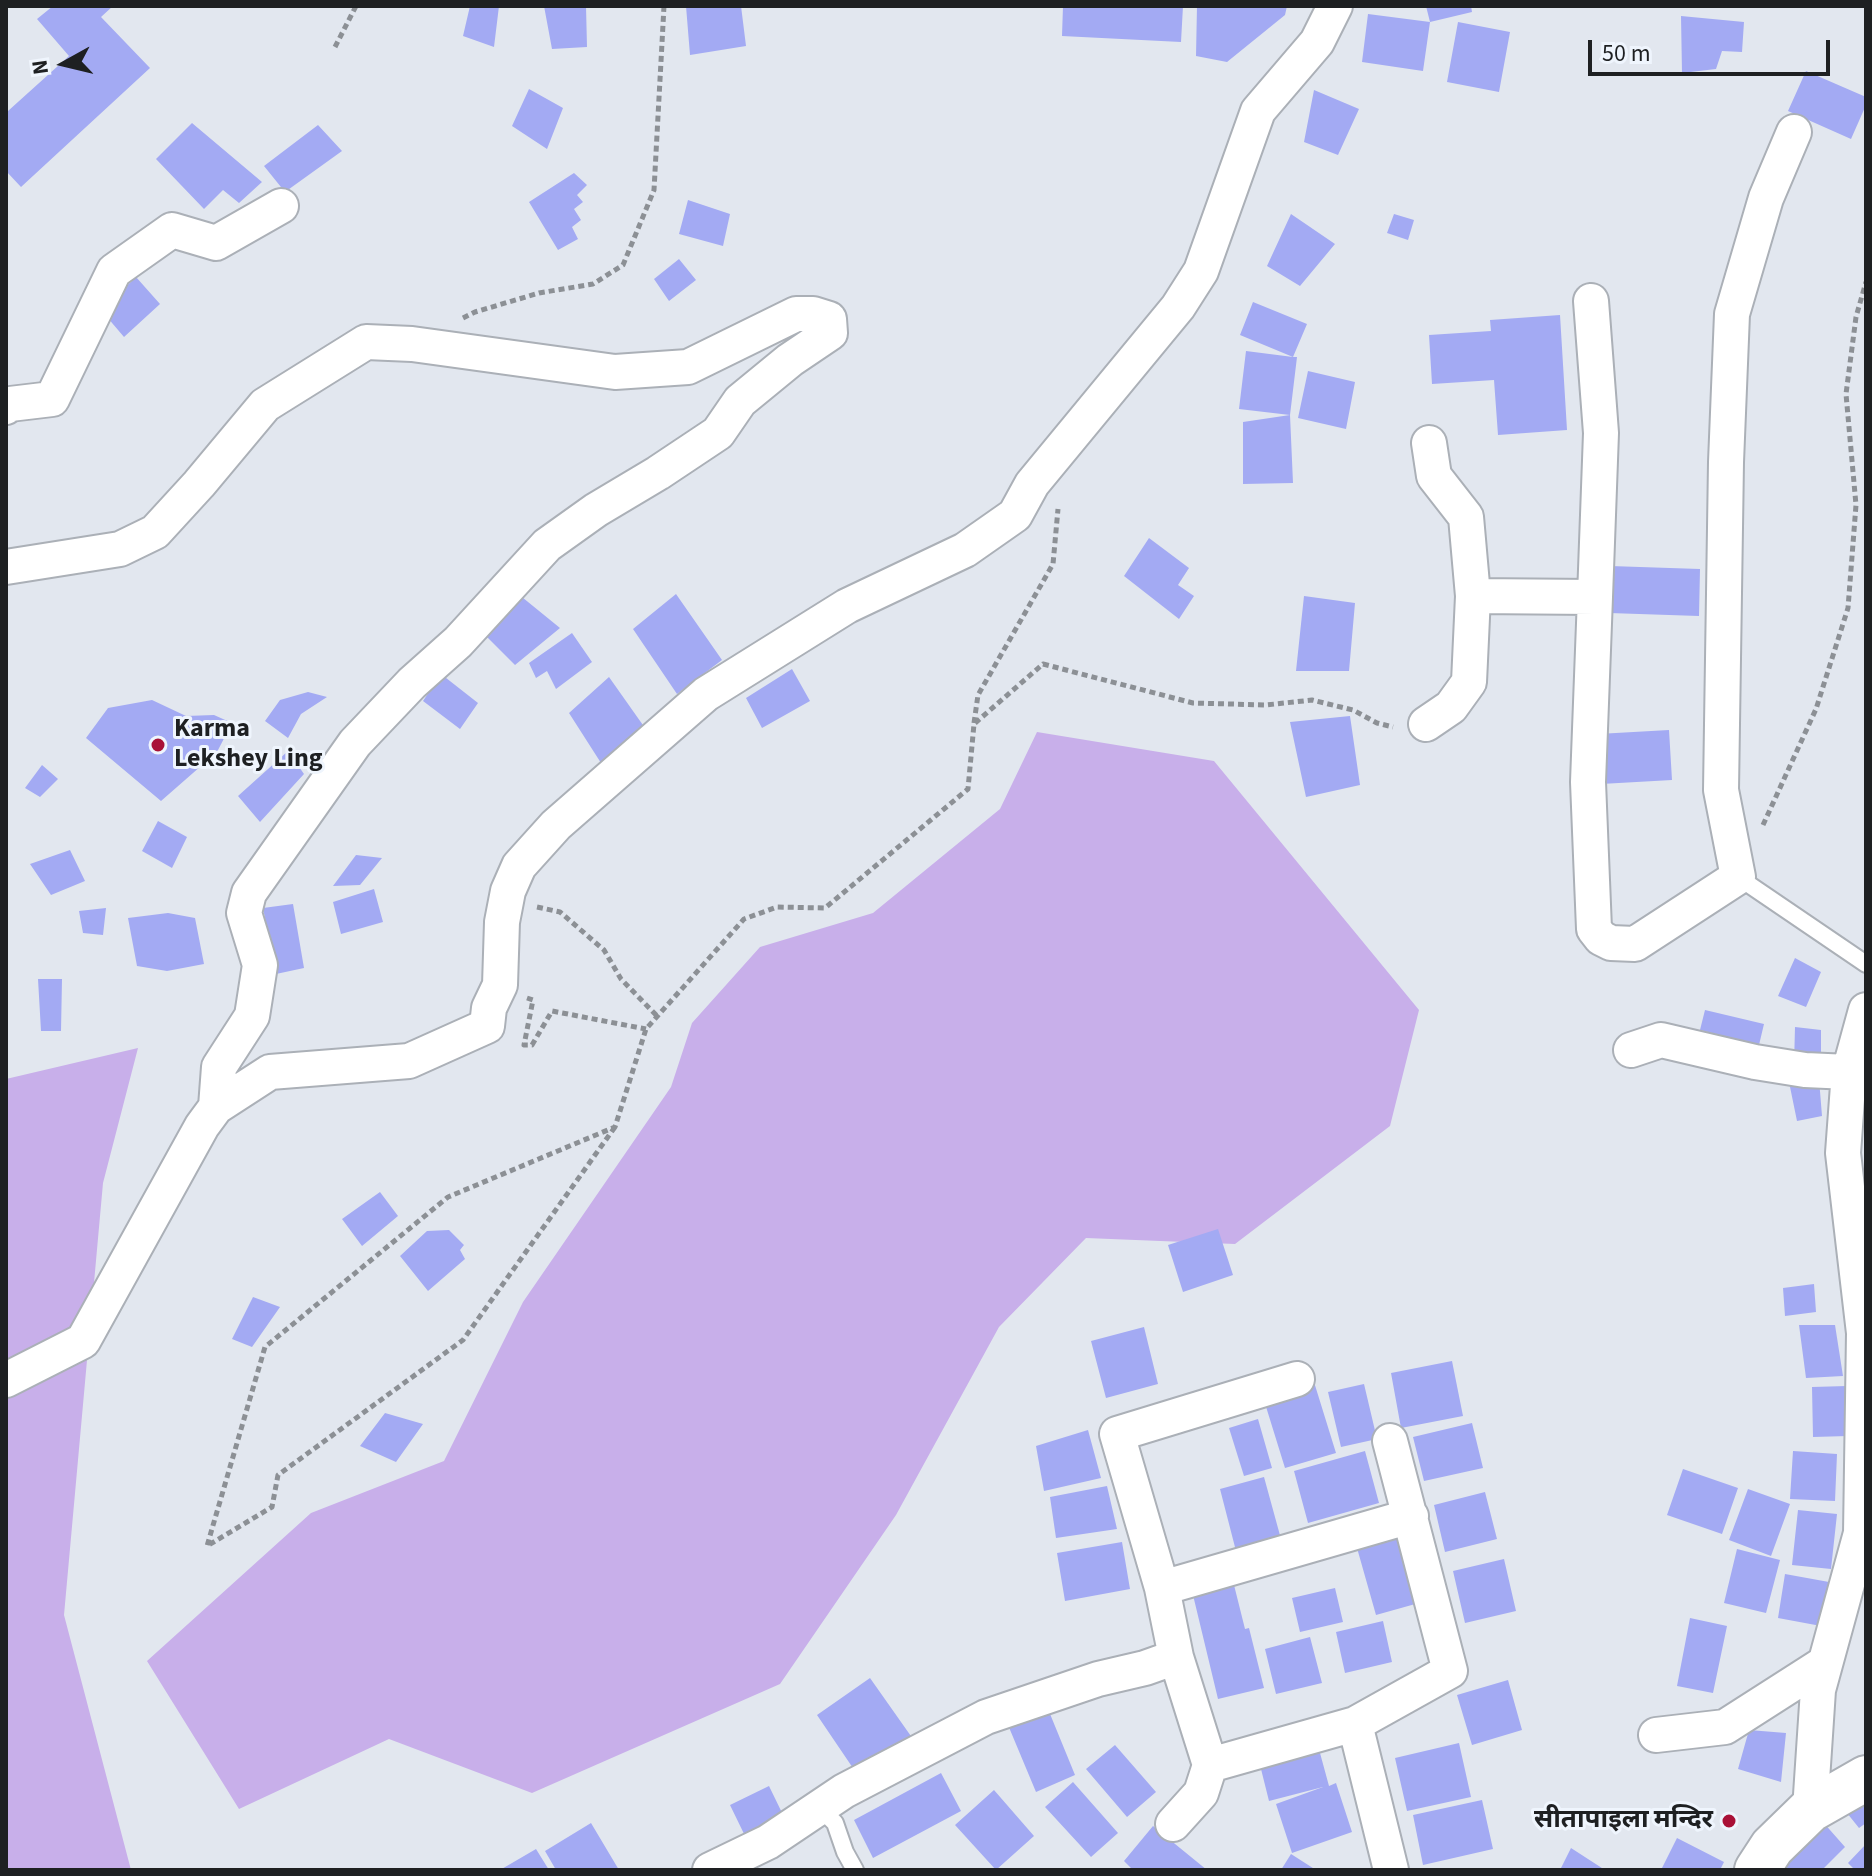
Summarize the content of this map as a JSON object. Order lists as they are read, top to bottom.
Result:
{
  "places": ["Karma Lekshey Ling", "सीतापाइला मन्दिर"],
  "scale_bar": "50 m",
  "north": "left"
}
